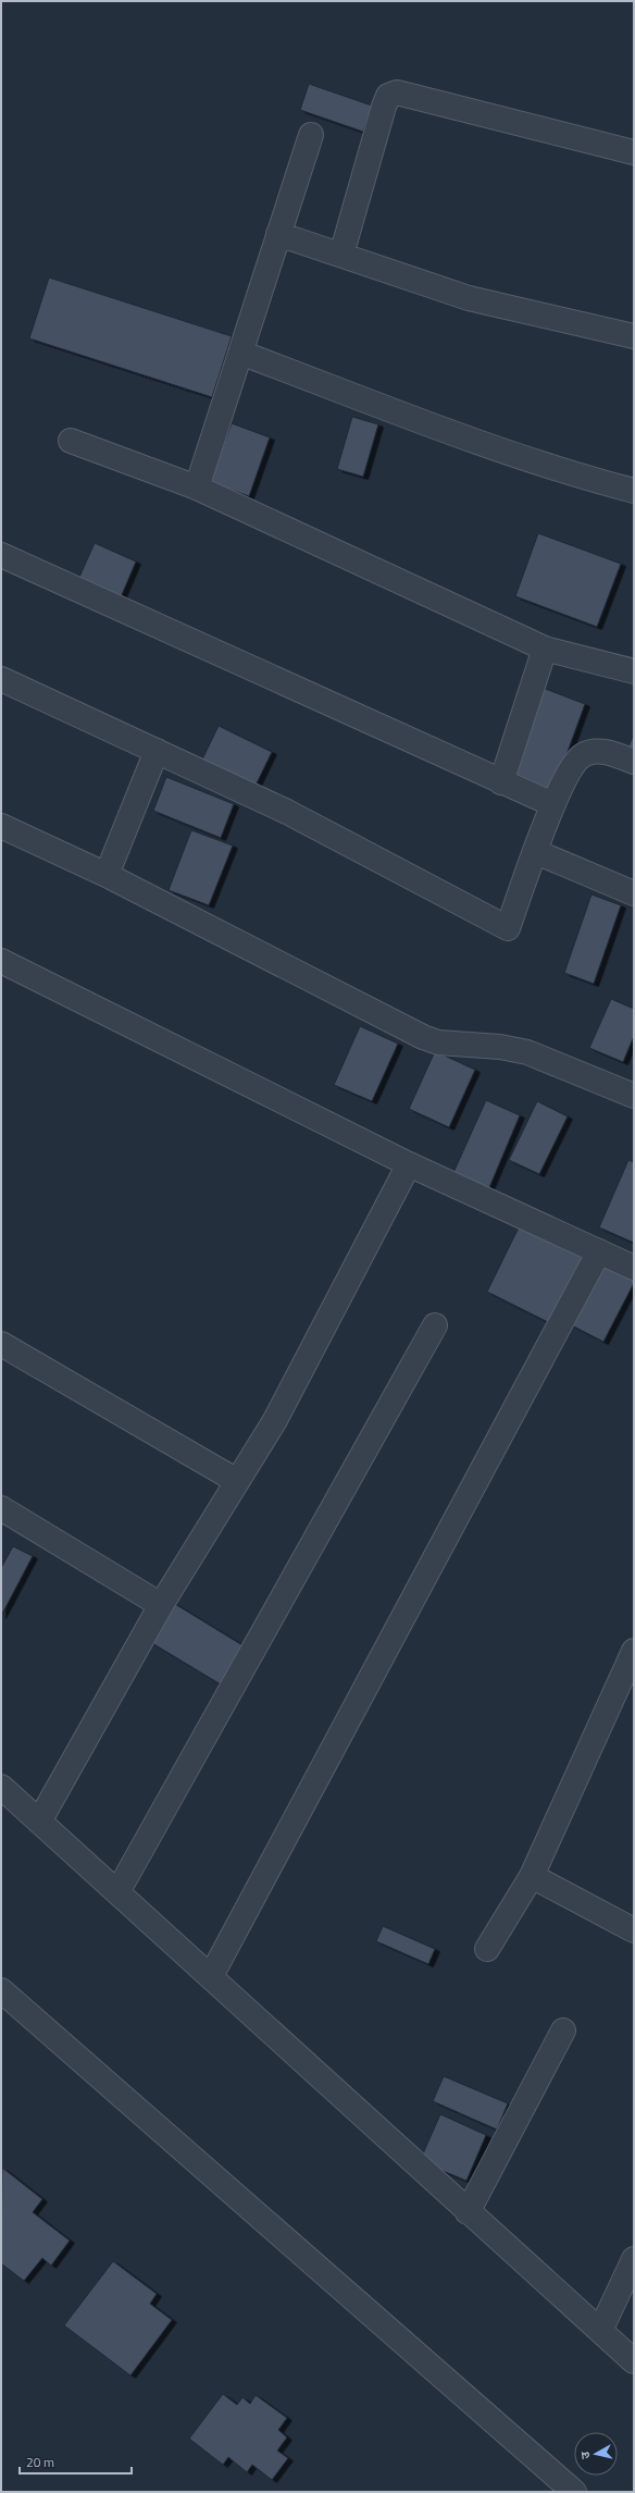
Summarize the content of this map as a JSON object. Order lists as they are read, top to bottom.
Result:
{
  "scale_bar": "20 m",
  "north": "left"
}
